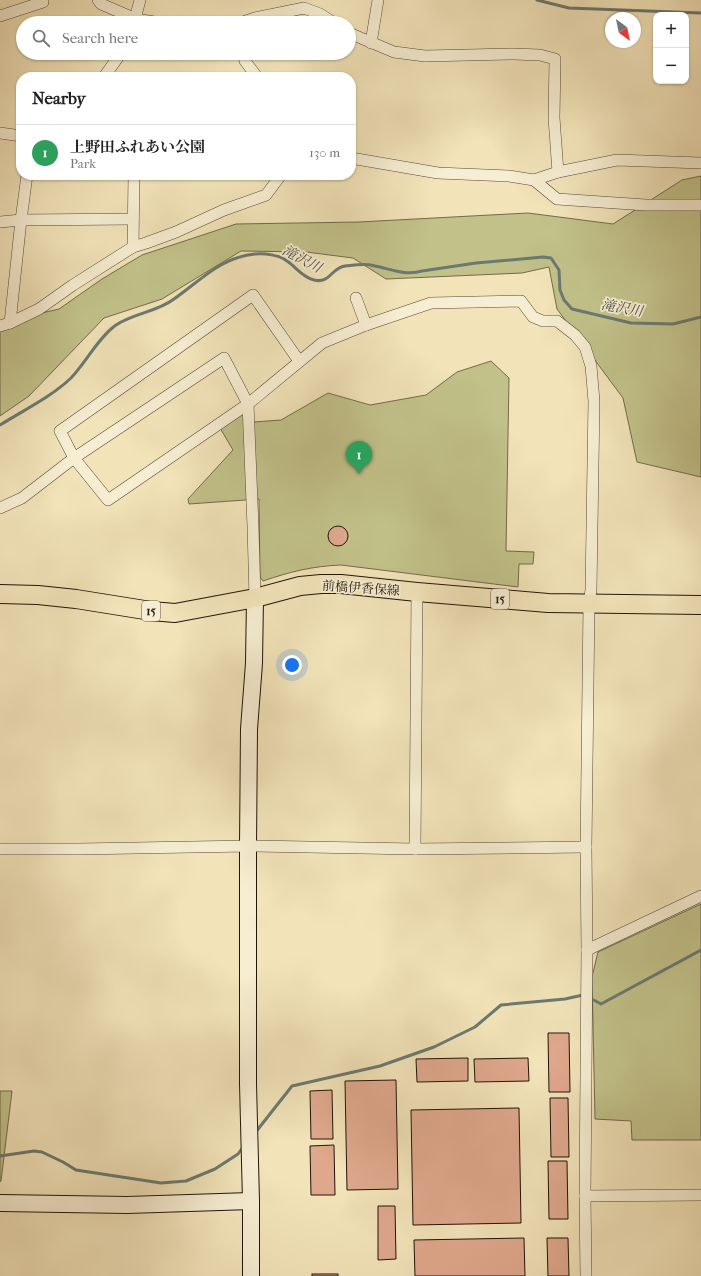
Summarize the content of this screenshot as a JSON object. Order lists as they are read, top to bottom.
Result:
{
  "streets": {
    "main road": ["前橋伊香保線", "15"]
  },
  "water": ["滝沢川"],
  "north": "bottom right",
  "page": {
    "map_buttons": ["+", "−"],
    "search": "Search here",
    "heading": "Nearby",
    "list": [
      {
        "mark": "1",
        "name": "上野田ふれあい公園",
        "note": "Park",
        "value": "130 m"
      }
    ],
    "pins": "1"
  }
}
